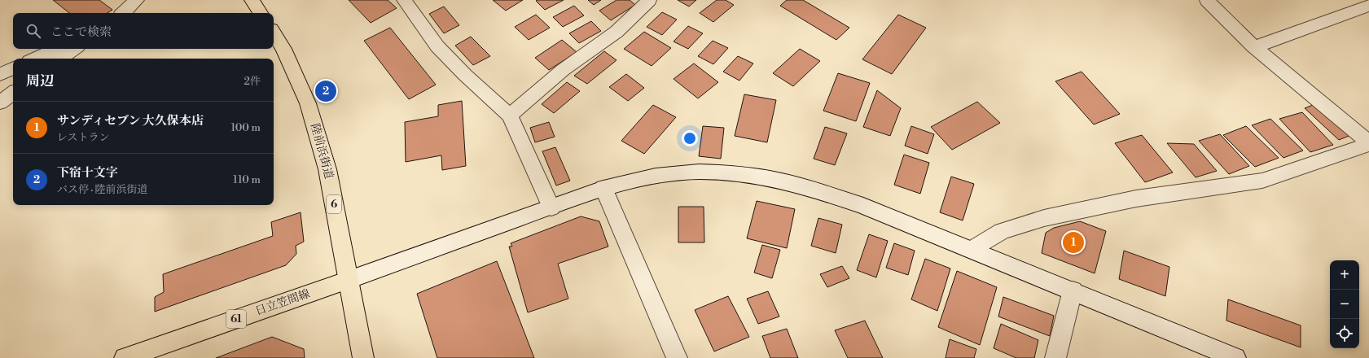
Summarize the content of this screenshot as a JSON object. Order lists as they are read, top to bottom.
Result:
{
  "streets": {
    "main road": [
      "陸前浜街道",
      "6",
      "日立笠間線",
      "61"
    ]
  },
  "crossings": [
    ["陸前浜街道", "日立笠間線"]
  ],
  "page": {
    "search": "ここで検索",
    "heading": ["周辺", "2件"],
    "pins": ["2", "1"],
    "list": [
      {
        "mark": "1",
        "name": "サンディセブン 大久保本店",
        "note": "レストラン",
        "value": "100 m"
      },
      {
        "mark": "2",
        "name": "下宿十文字",
        "note": "バス停 · 陸前浜街道",
        "value": "110 m"
      }
    ],
    "map_buttons": ["+", "−"]
  }
}
